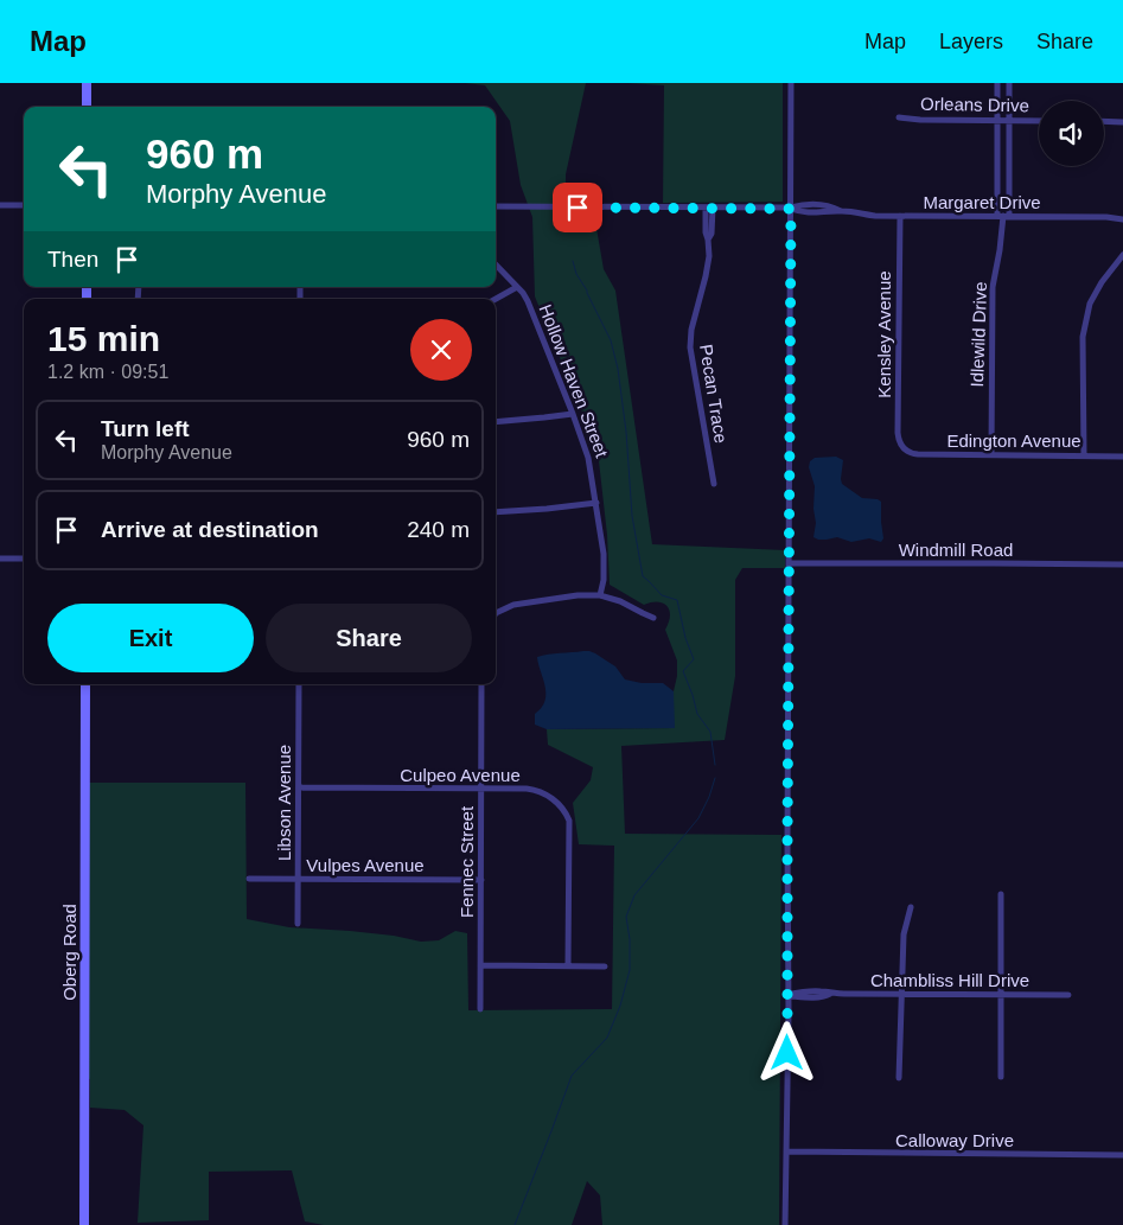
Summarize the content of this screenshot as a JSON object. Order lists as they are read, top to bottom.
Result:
{
  "streets": {
    "street": [
      "Orleans Drive",
      "Margaret Drive",
      "Kensley Avenue",
      "Idlewild Drive",
      "Hollow Haven Street",
      "Pecan Trace",
      "Edington Avenue",
      "Windmill Road",
      "Culpeo Avenue",
      "Libson Avenue",
      "Fennec Street",
      "Vulpes Avenue",
      "Oberg Road",
      "Chambliss Hill Drive",
      "Calloway Drive"
    ]
  },
  "crossings": [
    ["Margaret Drive", "Kensley Avenue"],
    ["Margaret Drive", "Idlewild Drive"],
    ["Margaret Drive", "Pecan Trace"],
    ["Kensley Avenue", "Edington Avenue"],
    ["Idlewild Drive", "Edington Avenue"],
    ["Culpeo Avenue", "Libson Avenue"],
    ["Culpeo Avenue", "Fennec Street"],
    ["Libson Avenue", "Vulpes Avenue"],
    ["Fennec Street", "Vulpes Avenue"]
  ],
  "page": {
    "header": "Map",
    "nav": ["Map", "Layers", "Share"],
    "turn": ["960 m", "Morphy Avenue"],
    "then": "Then",
    "heading": ["15 min", "1.2 km · 09:51"],
    "list": [
      {
        "name": "Turn left",
        "note": "Morphy Avenue",
        "value": "960 m"
      },
      {
        "name": "Arrive at destination",
        "value": "240 m"
      }
    ],
    "buttons": ["Exit", "Share"]
  }
}
